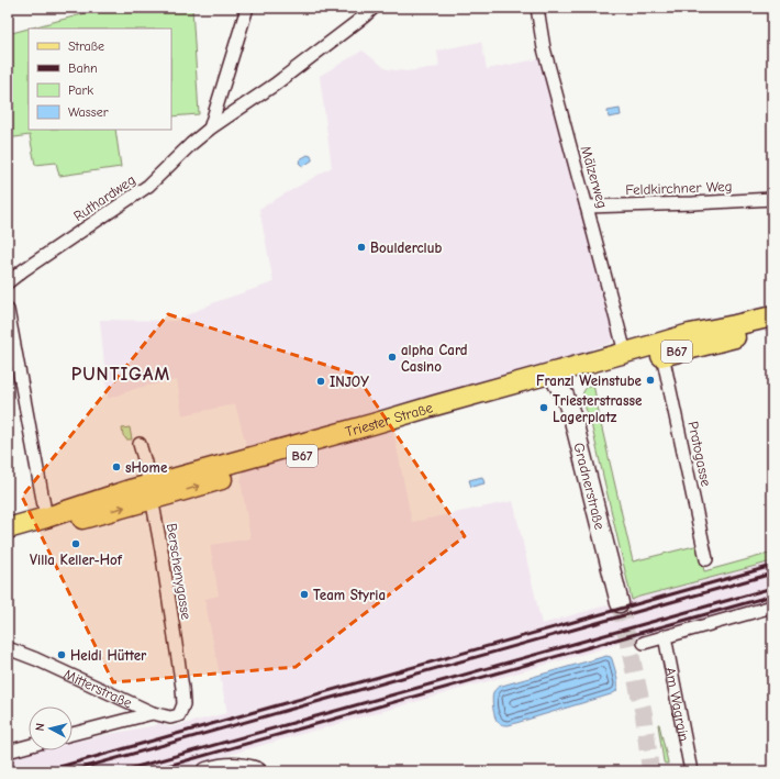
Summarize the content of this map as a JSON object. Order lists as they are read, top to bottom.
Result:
{
  "streets": {
    "main road": ["B67", "Triester Straße", "Gradnerstraße"],
    "street": [
      "Mälzerweg",
      "Feldkirchner Weg",
      "Ruthardweg",
      "Pratogasse",
      "Berschenygasse",
      "Mitterstraße",
      "Am Wagrain"
    ]
  },
  "crossings": [
    ["Mälzerweg", "Feldkirchner Weg"],
    ["Mälzerweg", "Triester Straße"],
    ["Triester Straße", "Pratogasse"],
    ["Triester Straße", "Gradnerstraße"],
    ["Triester Straße", "Berschenygasse"],
    ["Berschenygasse", "Mitterstraße"]
  ],
  "districts": ["PUNTIGAM"],
  "places": [
    "Boulderclub",
    "alpha Card Casino",
    "Franzl Weinstube",
    "INJOY",
    "Triesterstrasse Lagerplatz",
    "sHome",
    "Villa Keller-Hof",
    "Team Styria",
    "Heidi Hütter"
  ],
  "legend": [
    "Straße",
    "Bahn",
    "Park",
    "Wasser"
  ],
  "north": "left"
}
